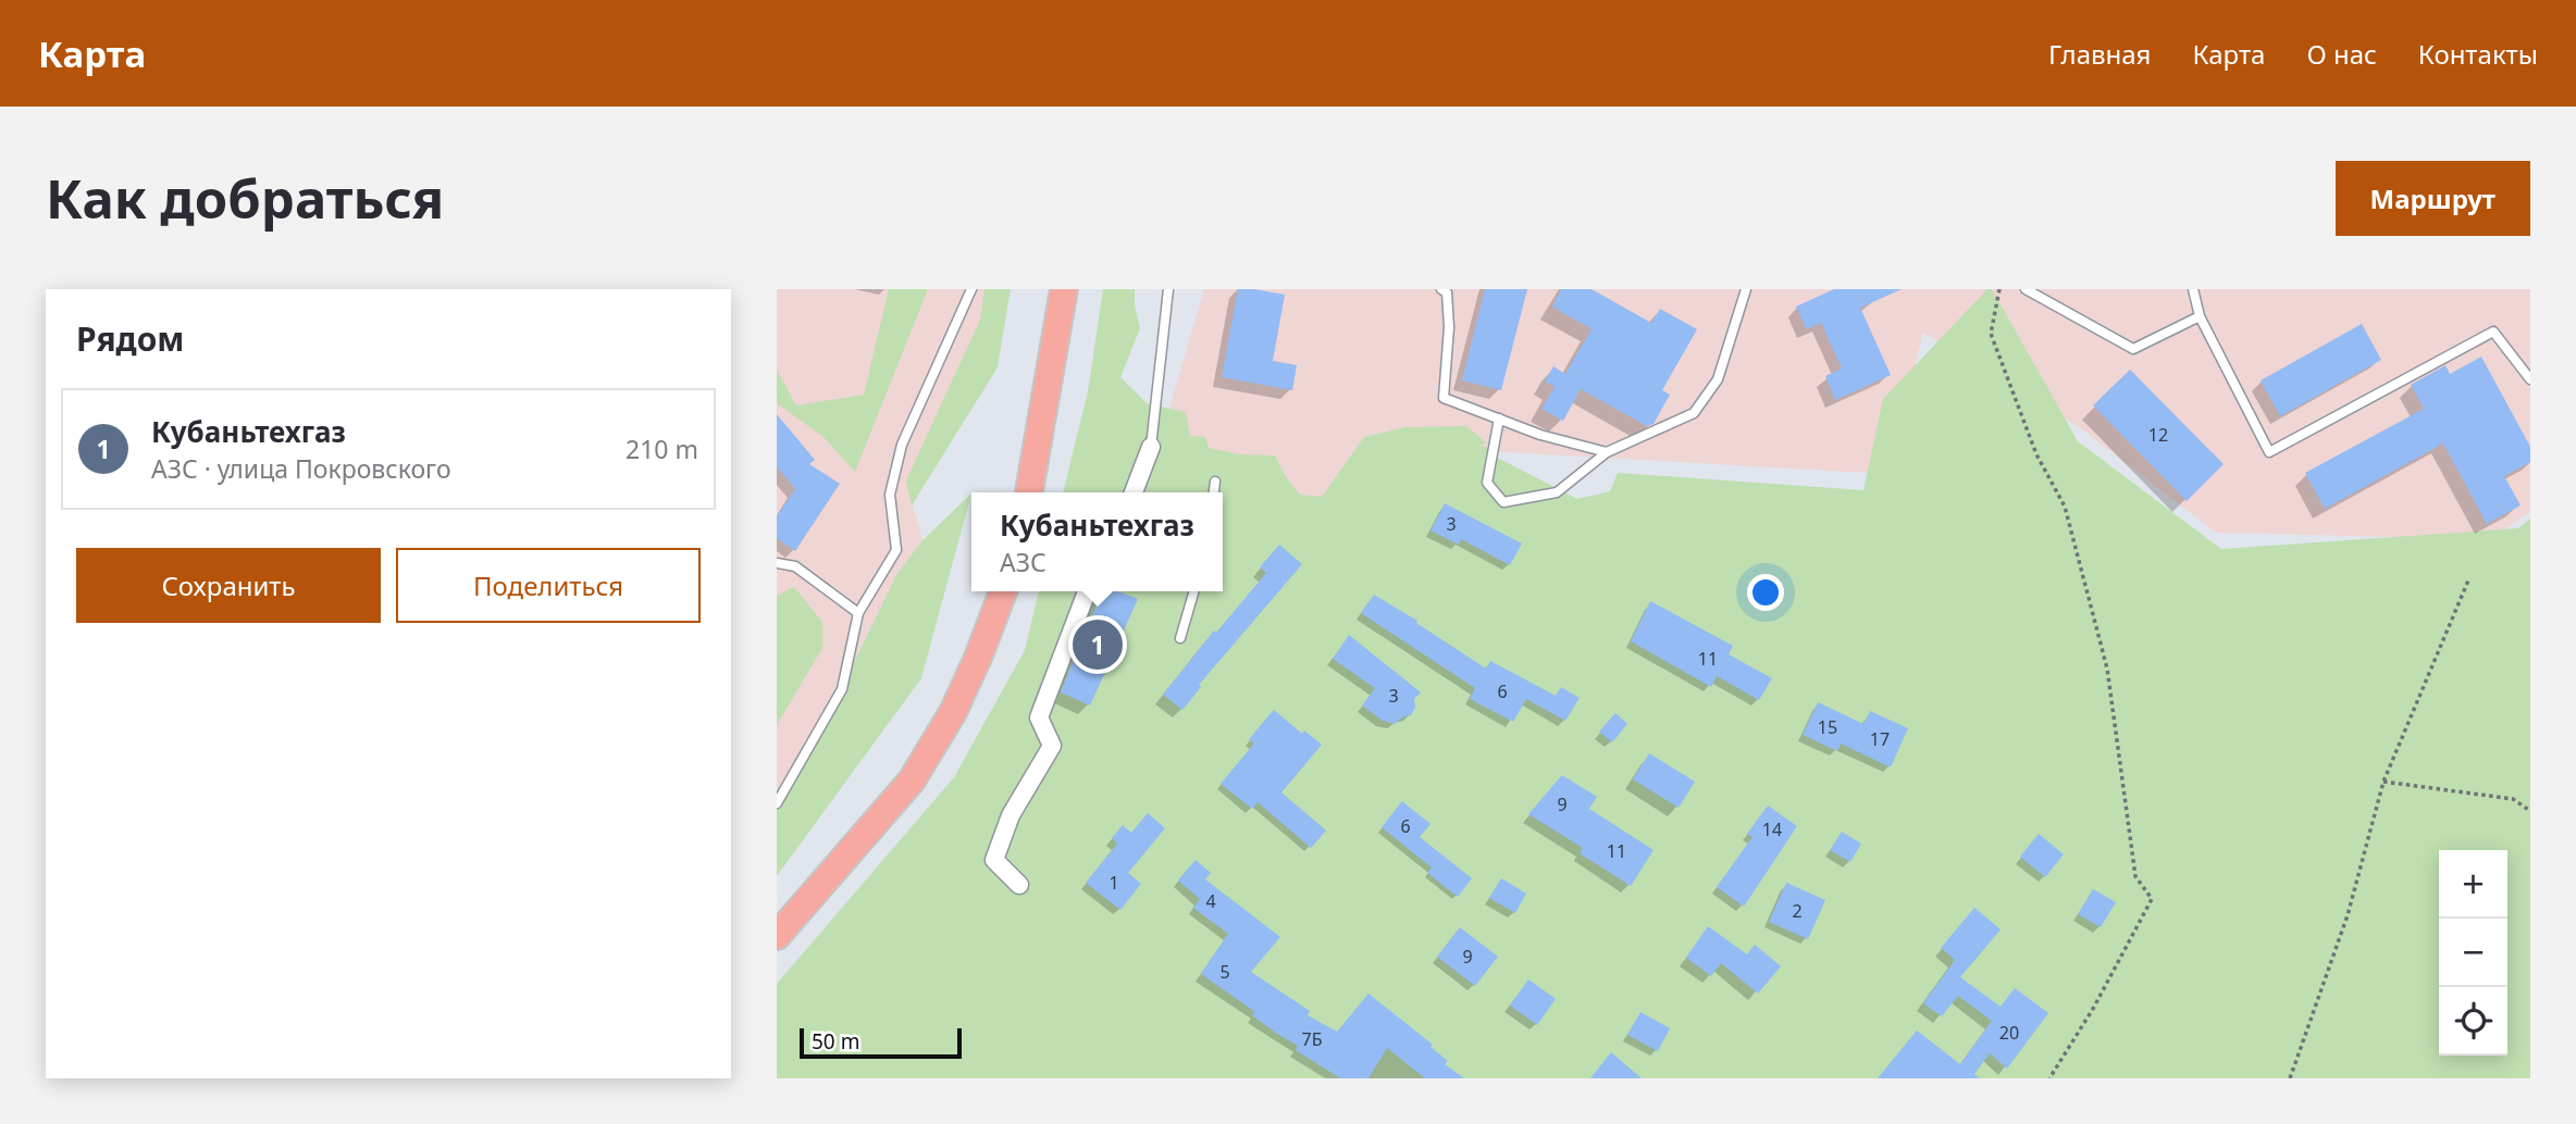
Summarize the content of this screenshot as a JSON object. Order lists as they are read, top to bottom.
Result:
{
  "house_numbers": [
    "12",
    "3",
    "11",
    "6",
    "3",
    "15",
    "17",
    "9",
    "6",
    "14",
    "11",
    "1",
    "4",
    "2",
    "9",
    "5",
    "20",
    "7Б"
  ],
  "scale_bar": "50 m",
  "page": {
    "header": "Карта",
    "nav": [
      "Главная",
      "Карта",
      "О нас",
      "Контакты"
    ],
    "buttons": [
      "Маршрут",
      ["Сохранить", "Поделиться"]
    ],
    "title": "Как добраться",
    "heading": "Рядом",
    "list": [
      {
        "mark": "1",
        "name": "Кубаньтехгаз",
        "note": "АЗС · улица Покровского",
        "value": "210 m"
      }
    ],
    "popup": ["Кубаньтехгаз", "АЗС"],
    "pins": "1",
    "map_buttons": ["+", "−"],
    "scale": "50 m"
  }
}
